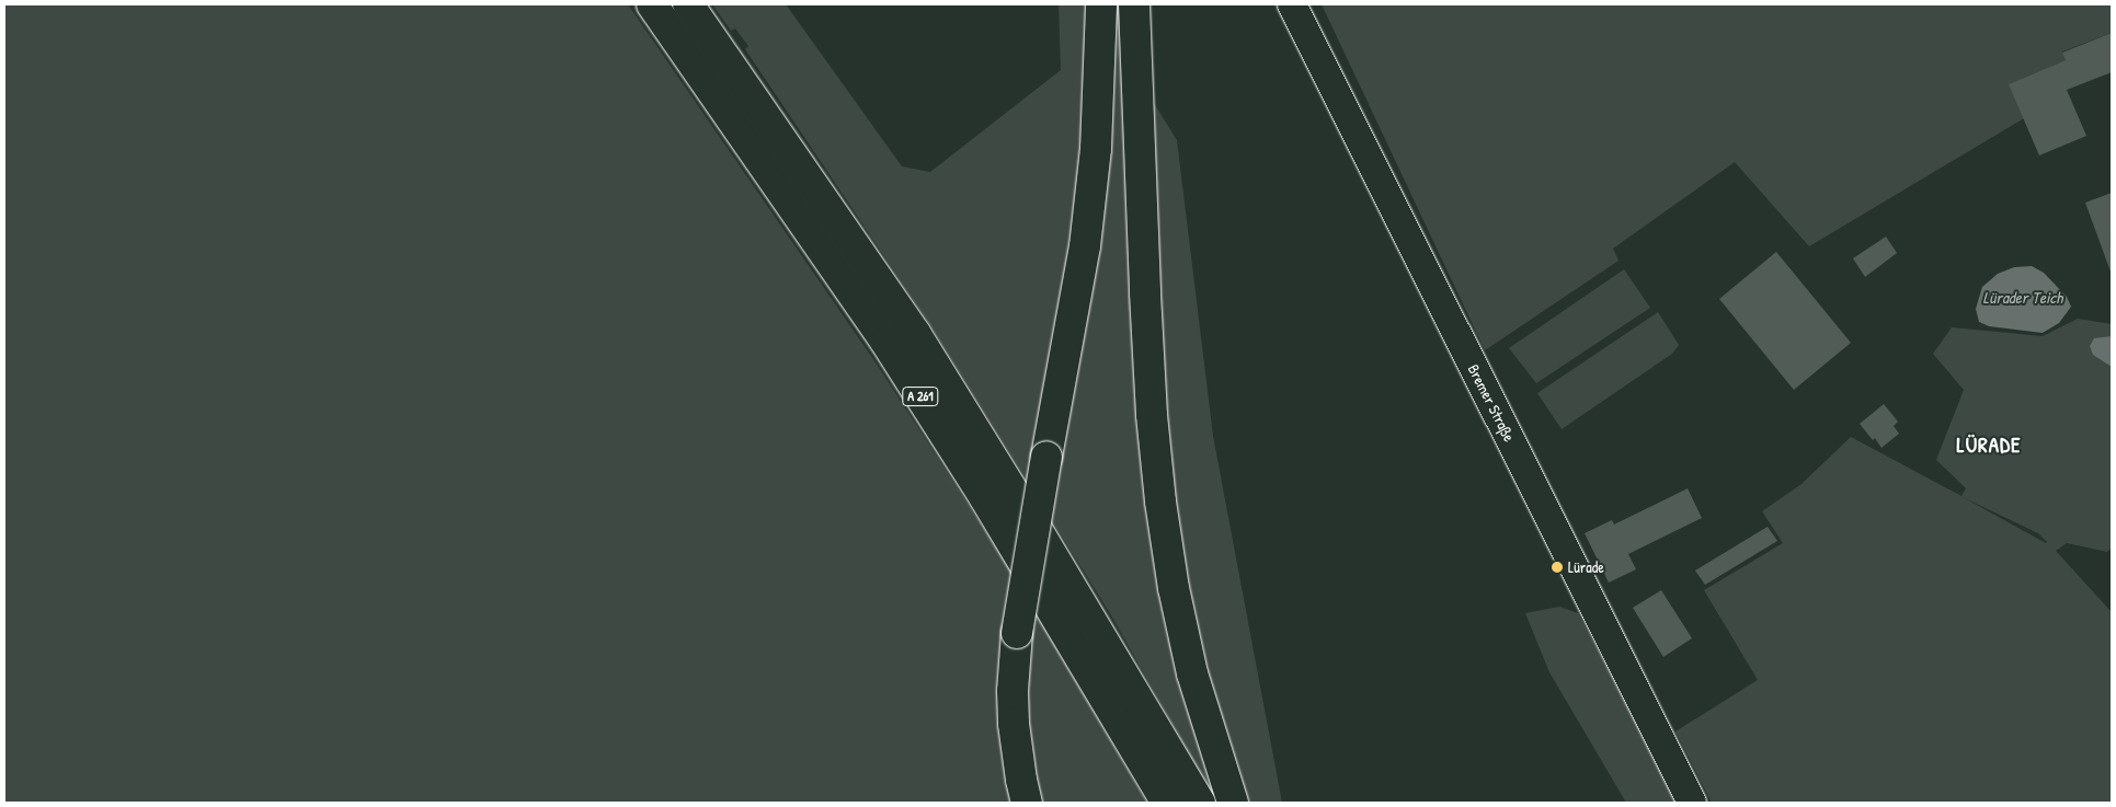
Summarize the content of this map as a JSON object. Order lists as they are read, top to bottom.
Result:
{
  "streets": {
    "highway": ["A 261"],
    "main road": ["Bremer Straße"]
  },
  "districts": ["LÜRADE"],
  "water": ["Lürader Teich"],
  "places": ["Lürade"]
}
